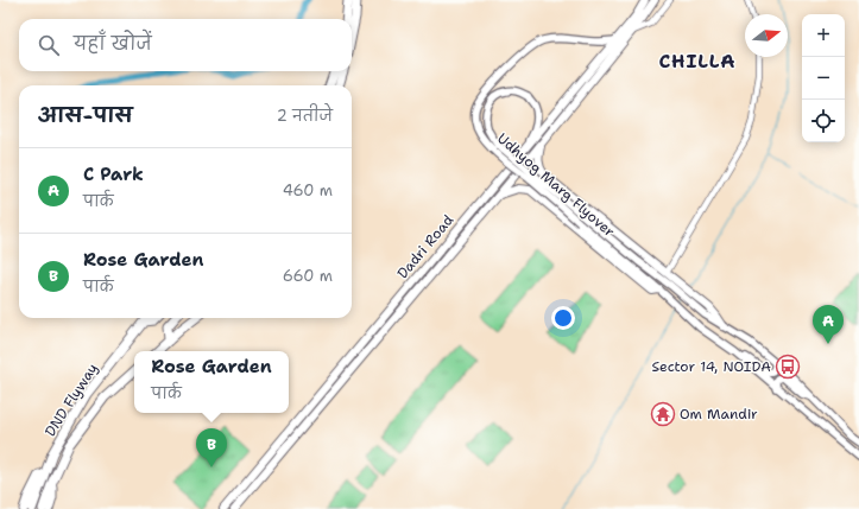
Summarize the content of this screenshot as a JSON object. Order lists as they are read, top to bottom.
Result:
{
  "streets": {
    "highway": ["Dadri Road", "DND Flyway"],
    "main road": ["Udhyog Marg Flyover"]
  },
  "crossings": [
    ["Udhyog Marg Flyover", "Dadri Road"]
  ],
  "districts": ["CHILLA"],
  "places": {
    "bus stop": ["Sector 14, NOIDA"],
    "temple": ["Om Mandir"]
  },
  "north": "right",
  "page": {
    "map_buttons": ["+", "−"],
    "search": "यहाँ खोजें",
    "heading": ["आस-पास", "2 नतीजे"],
    "list": [
      {
        "mark": "A",
        "name": "C Park",
        "note": "पार्क",
        "value": "460 m"
      },
      {
        "mark": "B",
        "name": "Rose Garden",
        "note": "पार्क",
        "value": "660 m"
      }
    ],
    "pins": ["A", "B"],
    "popup": ["Rose Garden", "पार्क"]
  }
}
